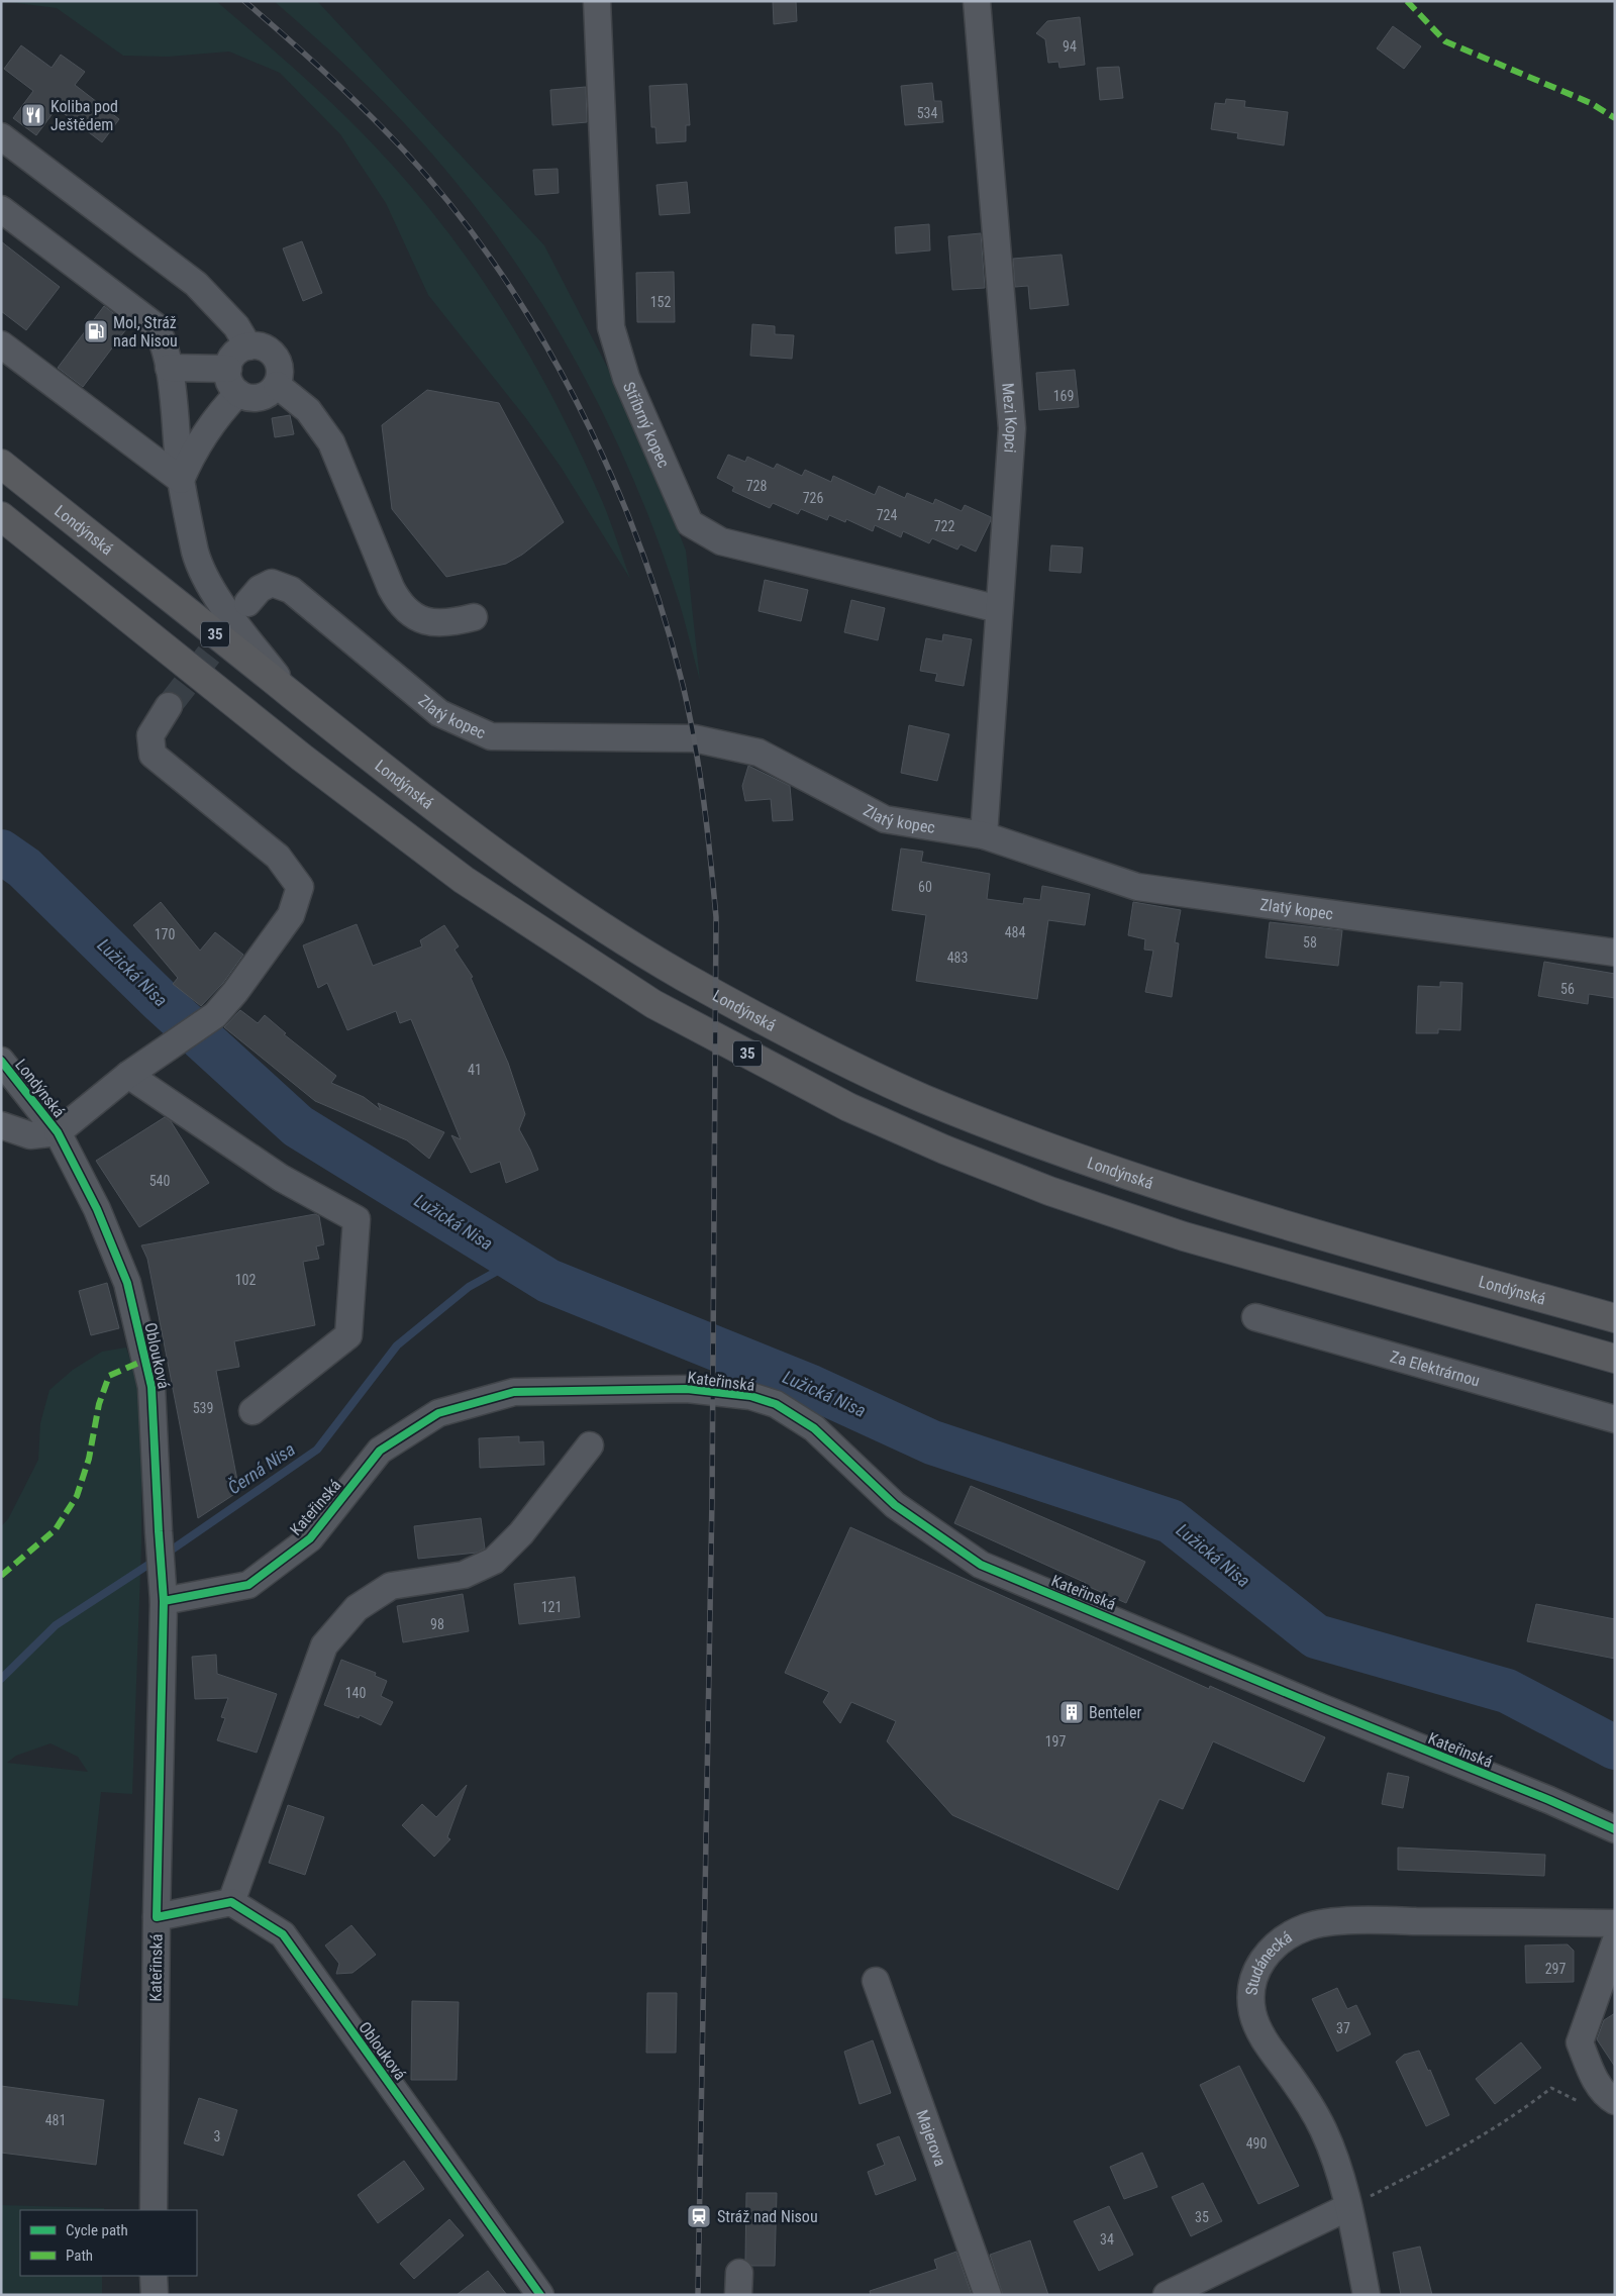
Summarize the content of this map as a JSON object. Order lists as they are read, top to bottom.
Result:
{
  "streets": {
    "highway": ["Londýnská", "35"],
    "street": [
      "Mezi Kopci",
      "Stříbrný kopec",
      "Zlatý kopec",
      "Oblouková",
      "Za Elektrárnou",
      "Kateřinská",
      "Studánecká",
      "Majerova"
    ]
  },
  "crossings": [
    ["Mezi Kopci", "Stříbrný kopec"],
    ["Mezi Kopci", "Zlatý kopec"],
    ["Londýnská", "Oblouková"],
    ["Oblouková", "Kateřinská"]
  ],
  "water": ["Lužická Nisa", "Černá Nisa"],
  "places": {
    "restaurant": ["Koliba pod Ještědem"],
    "fuel station": ["Mol, Stráž nad Nisou"],
    "building": ["Benteler"],
    "station": ["Stráž nad Nisou"]
  },
  "house_numbers": [
    "94",
    "534",
    "152",
    "169",
    "728",
    "726",
    "724",
    "722",
    "60",
    "484",
    "170",
    "58",
    "483",
    "56",
    "41",
    "540",
    "102",
    "539",
    "121",
    "98",
    "140",
    "197",
    "297",
    "37",
    "481",
    "3",
    "490",
    "35",
    "34"
  ],
  "legend": ["Cycle path", "Path"]
}
